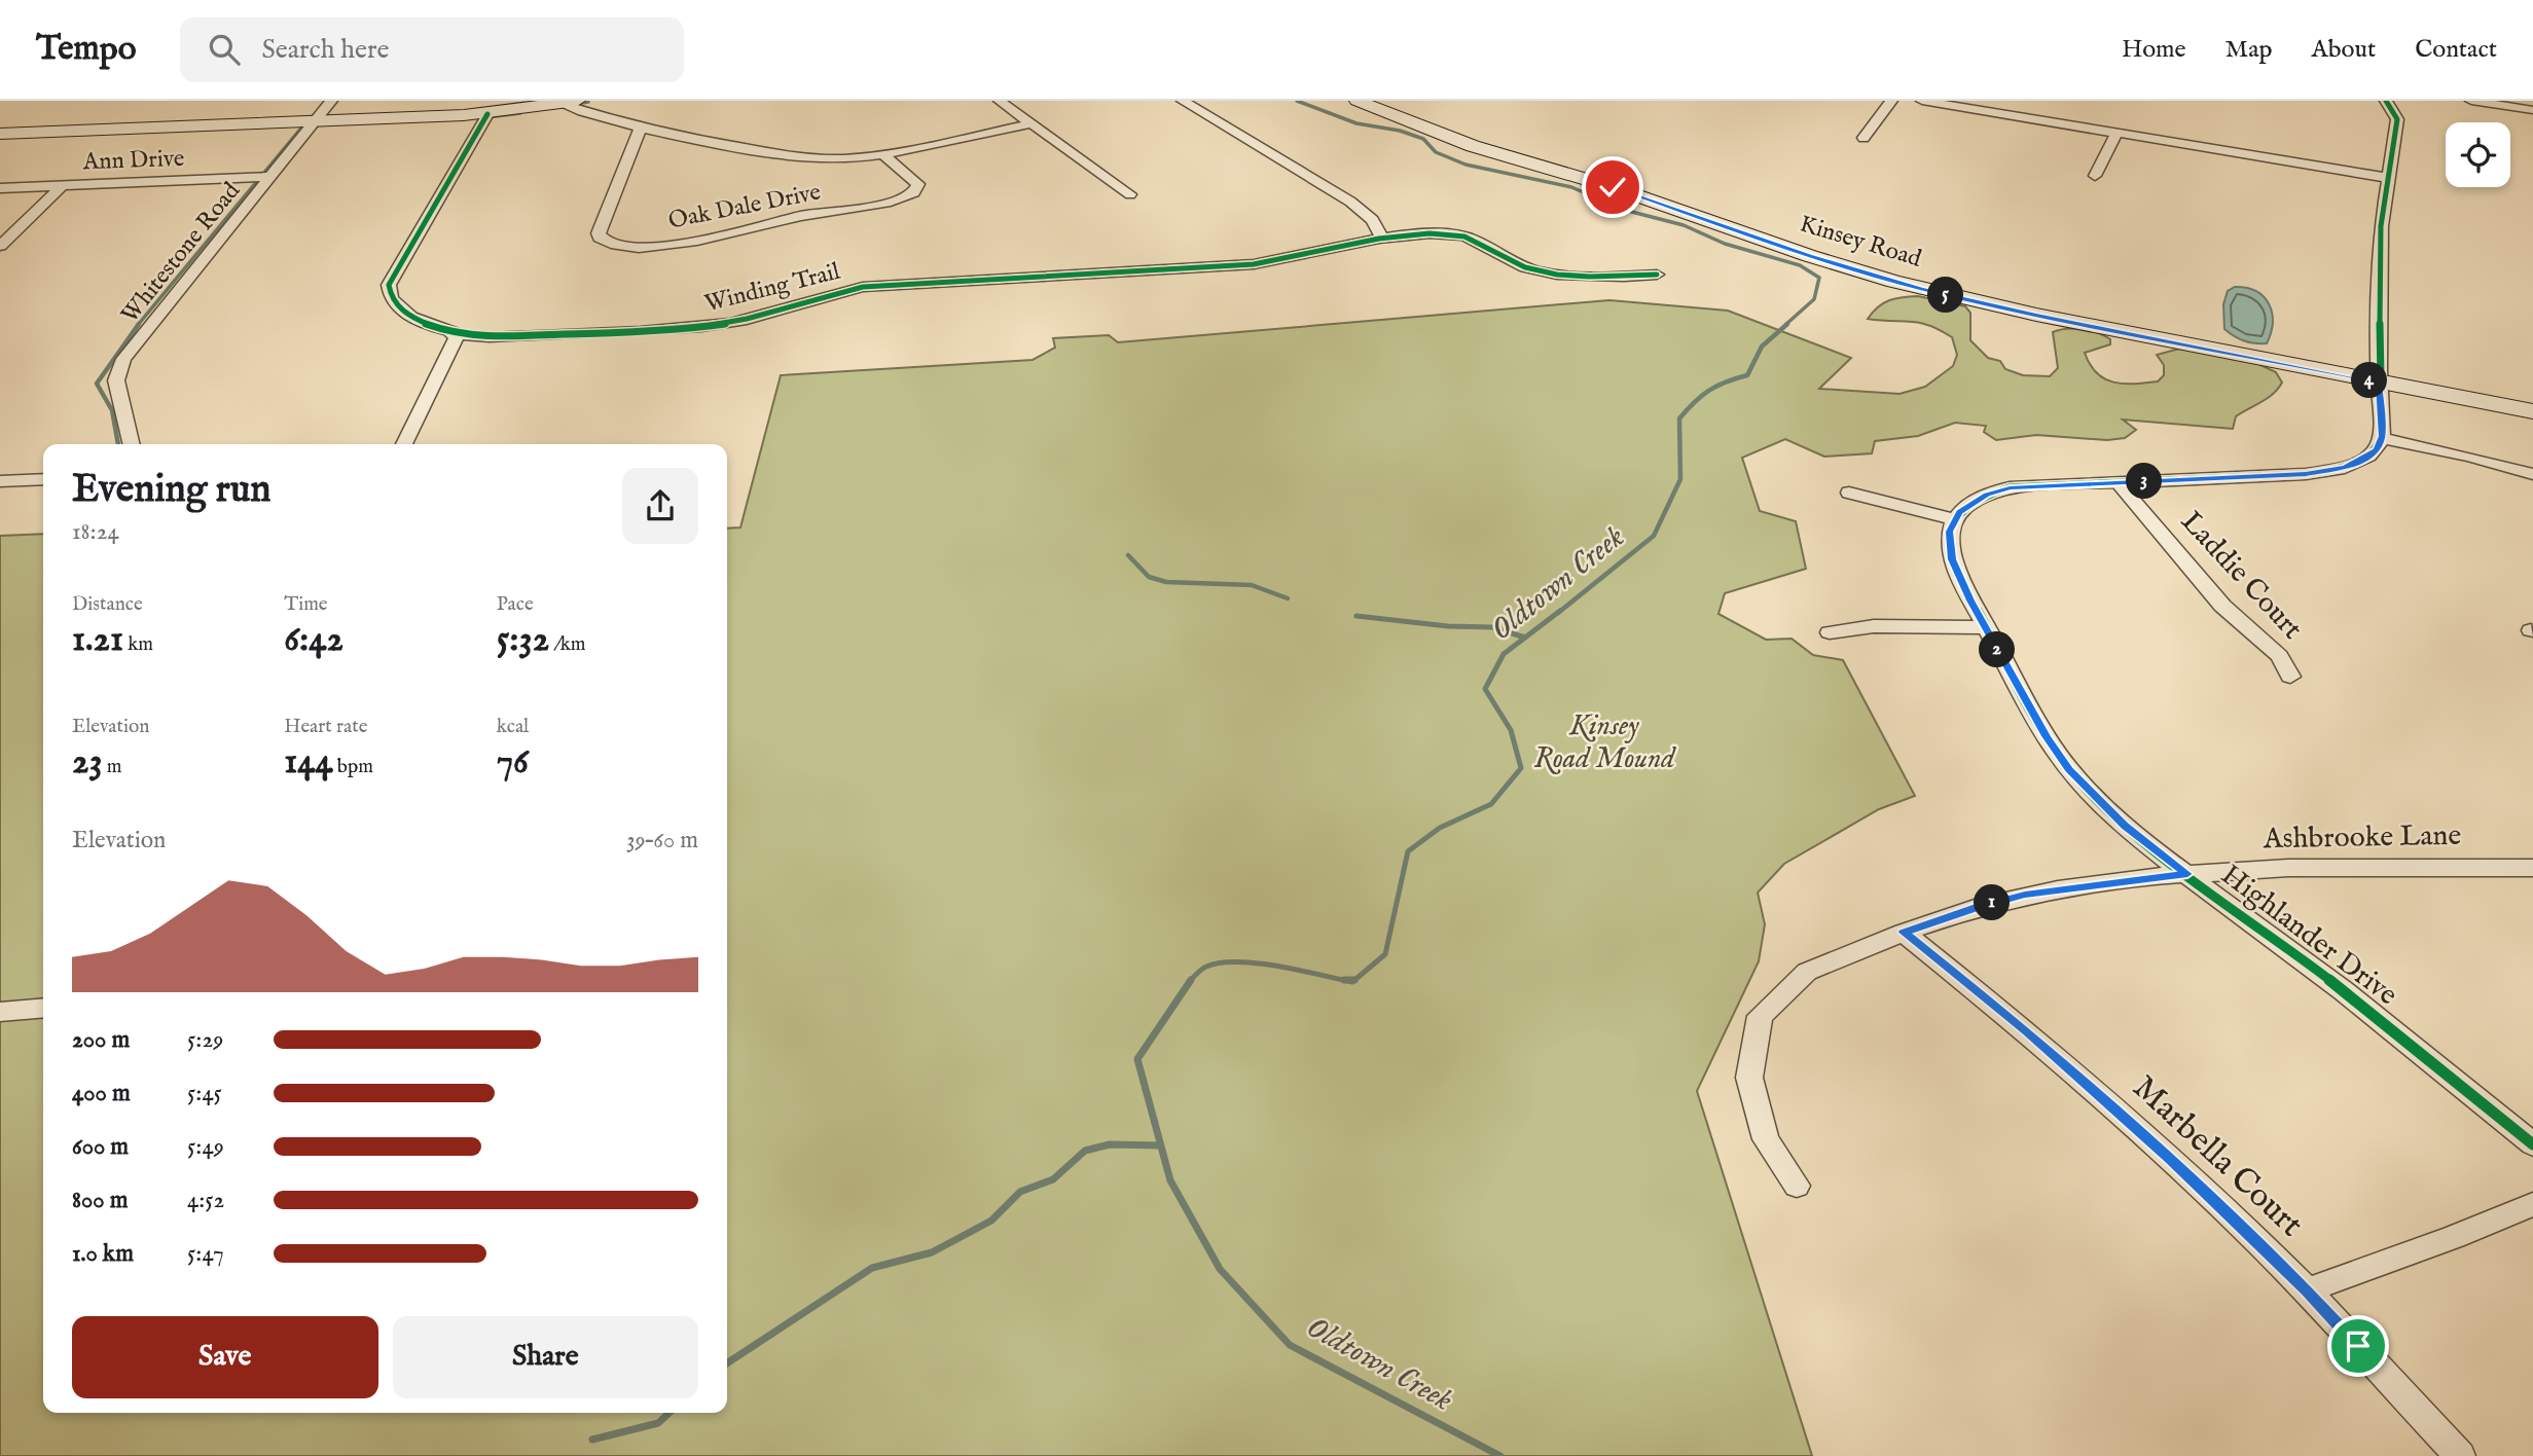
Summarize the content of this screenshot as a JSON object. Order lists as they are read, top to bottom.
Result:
{
  "streets": {
    "street": [
      "Ann Drive",
      "Oak Dale Drive",
      "Kinsey Road",
      "Whitestone Road",
      "Winding Trail",
      "Laddie Court",
      "Ashbrooke Lane",
      "Highlander Drive",
      "Marbella Court"
    ]
  },
  "crossings": [
    ["Ann Drive", "Whitestone Road"],
    ["Ashbrooke Lane", "Highlander Drive"],
    ["Ashbrooke Lane", "Marbella Court"]
  ],
  "water": ["Oldtown Creek"],
  "parks": ["Kinsey Road Mound"],
  "page": {
    "header": "Tempo",
    "search": "Search here",
    "nav": [
      "Home",
      "Map",
      "About",
      "Contact"
    ],
    "pins": [
      "5",
      "4",
      "3",
      "2",
      "1"
    ],
    "heading": ["Evening run", "18:24"],
    "stats": [
      ["Distance", "1.21 km"],
      ["Time", "6:42"],
      ["Pace", "5:32 /km"],
      ["Elevation", "23 m"],
      ["Heart rate", "144 bpm"],
      ["kcal", "76"]
    ],
    "chart": ["Elevation", "39–60 m"],
    "list": [
      {
        "name": "200 m",
        "note": "5:29"
      },
      {
        "name": "400 m",
        "note": "5:45"
      },
      {
        "name": "600 m",
        "note": "5:49"
      },
      {
        "name": "800 m",
        "note": "4:52"
      },
      {
        "name": "1.0 km",
        "note": "5:47"
      }
    ],
    "buttons": ["Save", "Share"]
  }
}
